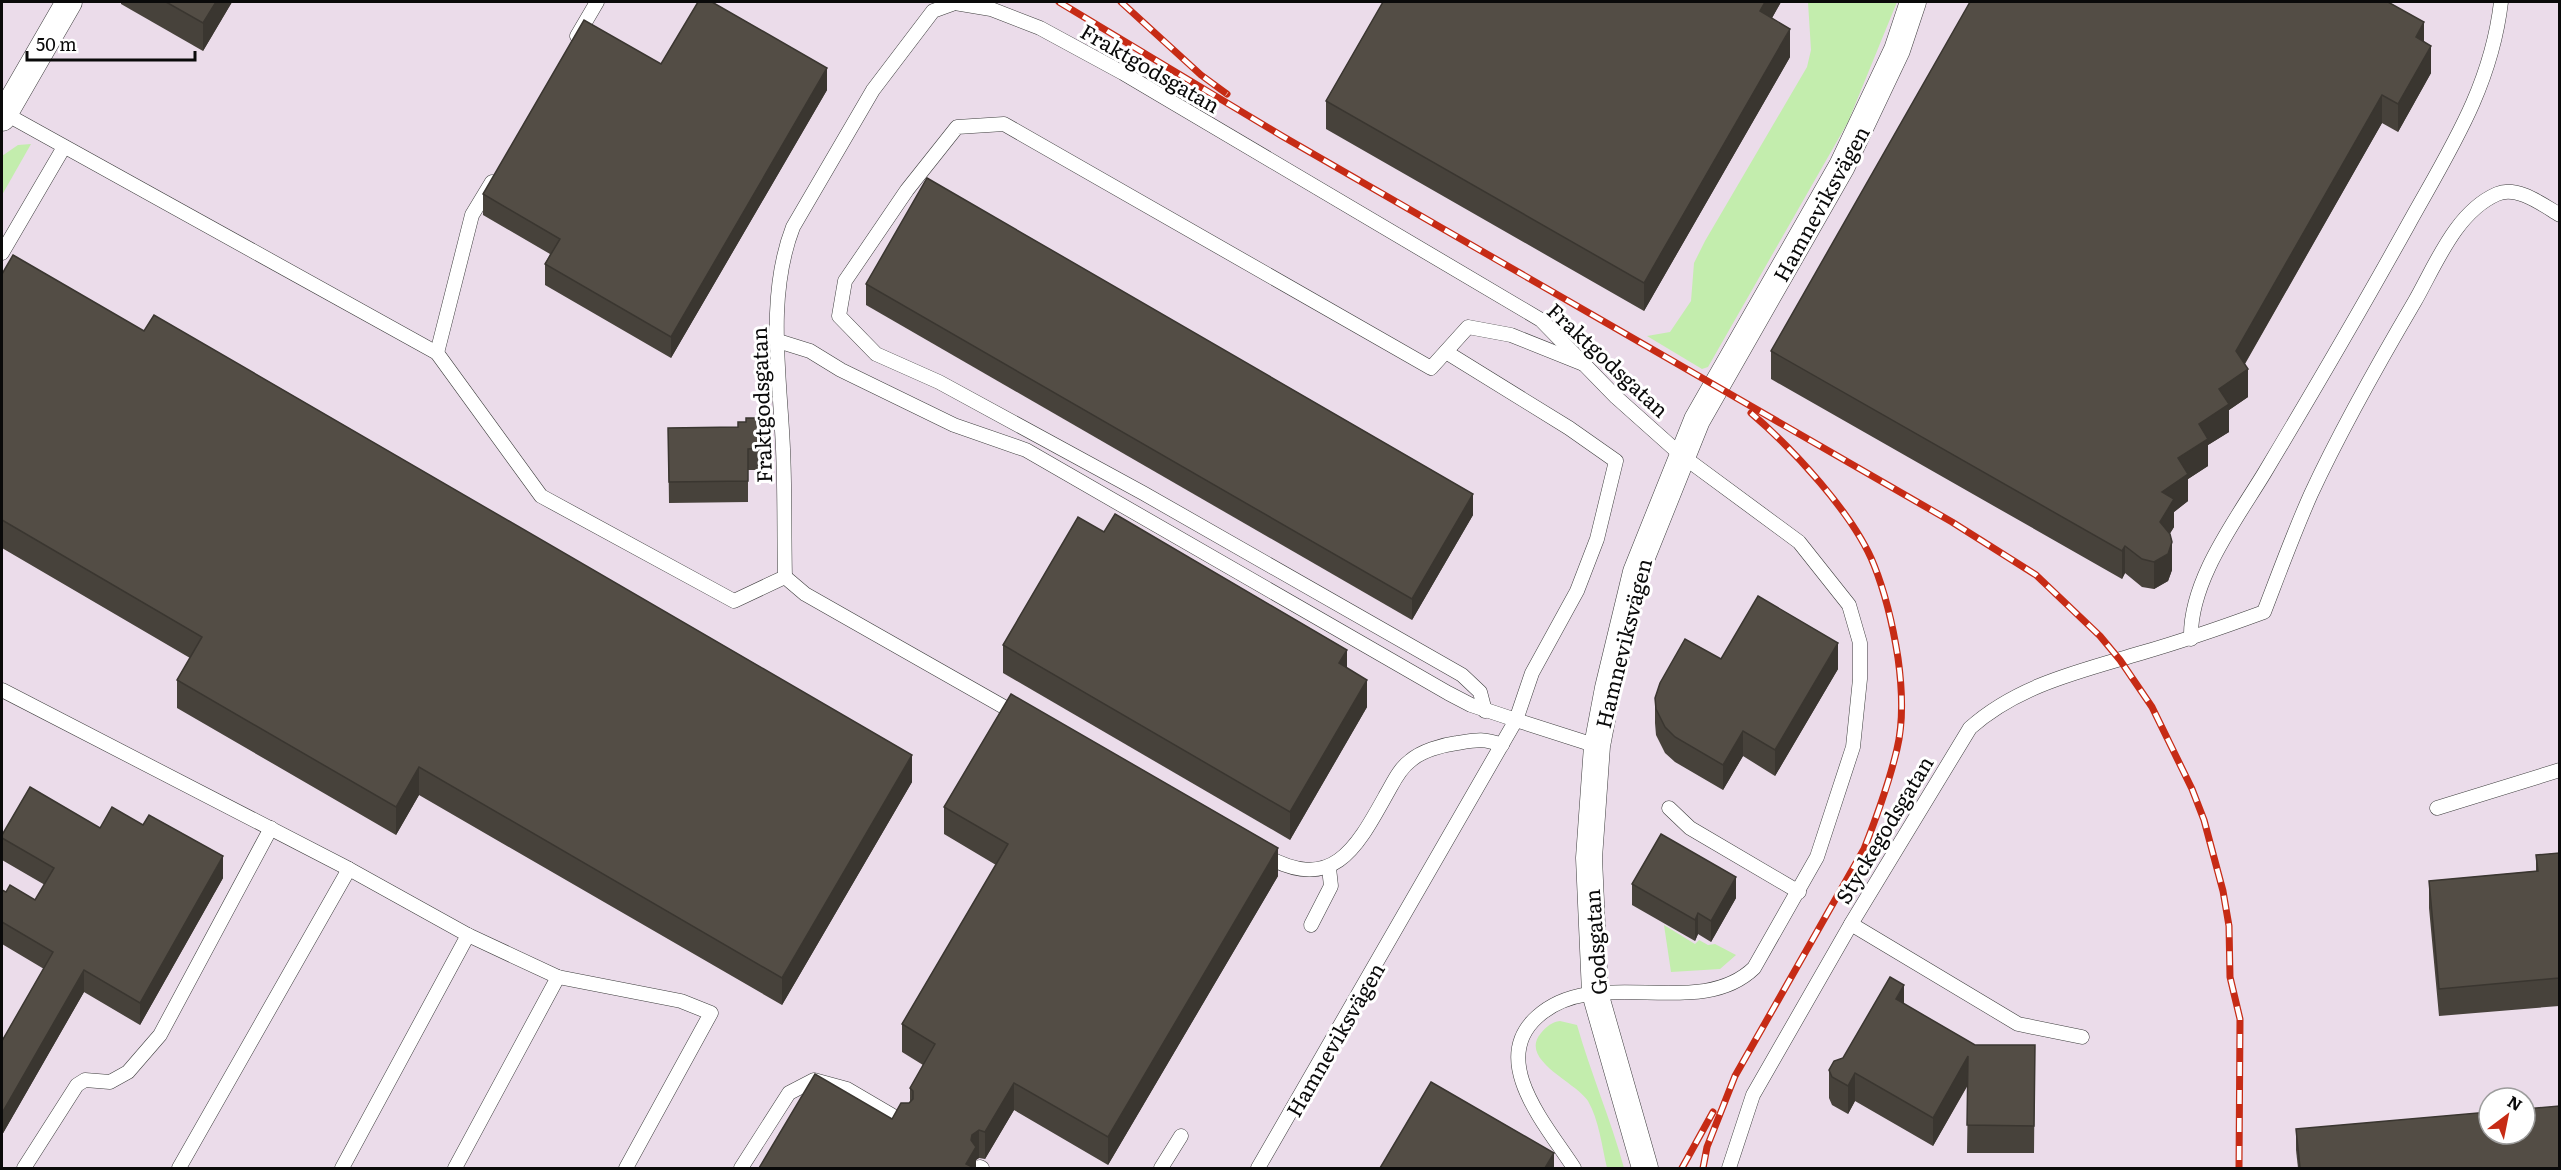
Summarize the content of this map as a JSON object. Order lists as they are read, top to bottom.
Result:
{
  "streets": {
    "street": ["Hamneviksvägen", "Godsgatan"],
    "lane": ["Fraktgodsgatan", "Styckegodsgatan"]
  },
  "crossings": [
    ["Fraktgodsgatan", "Hamneviksvägen"],
    ["Fraktgodsgatan", "Godsgatan"],
    ["Hamneviksvägen", "Godsgatan"]
  ],
  "scale_bar": "50 m",
  "north": "top right"
}
